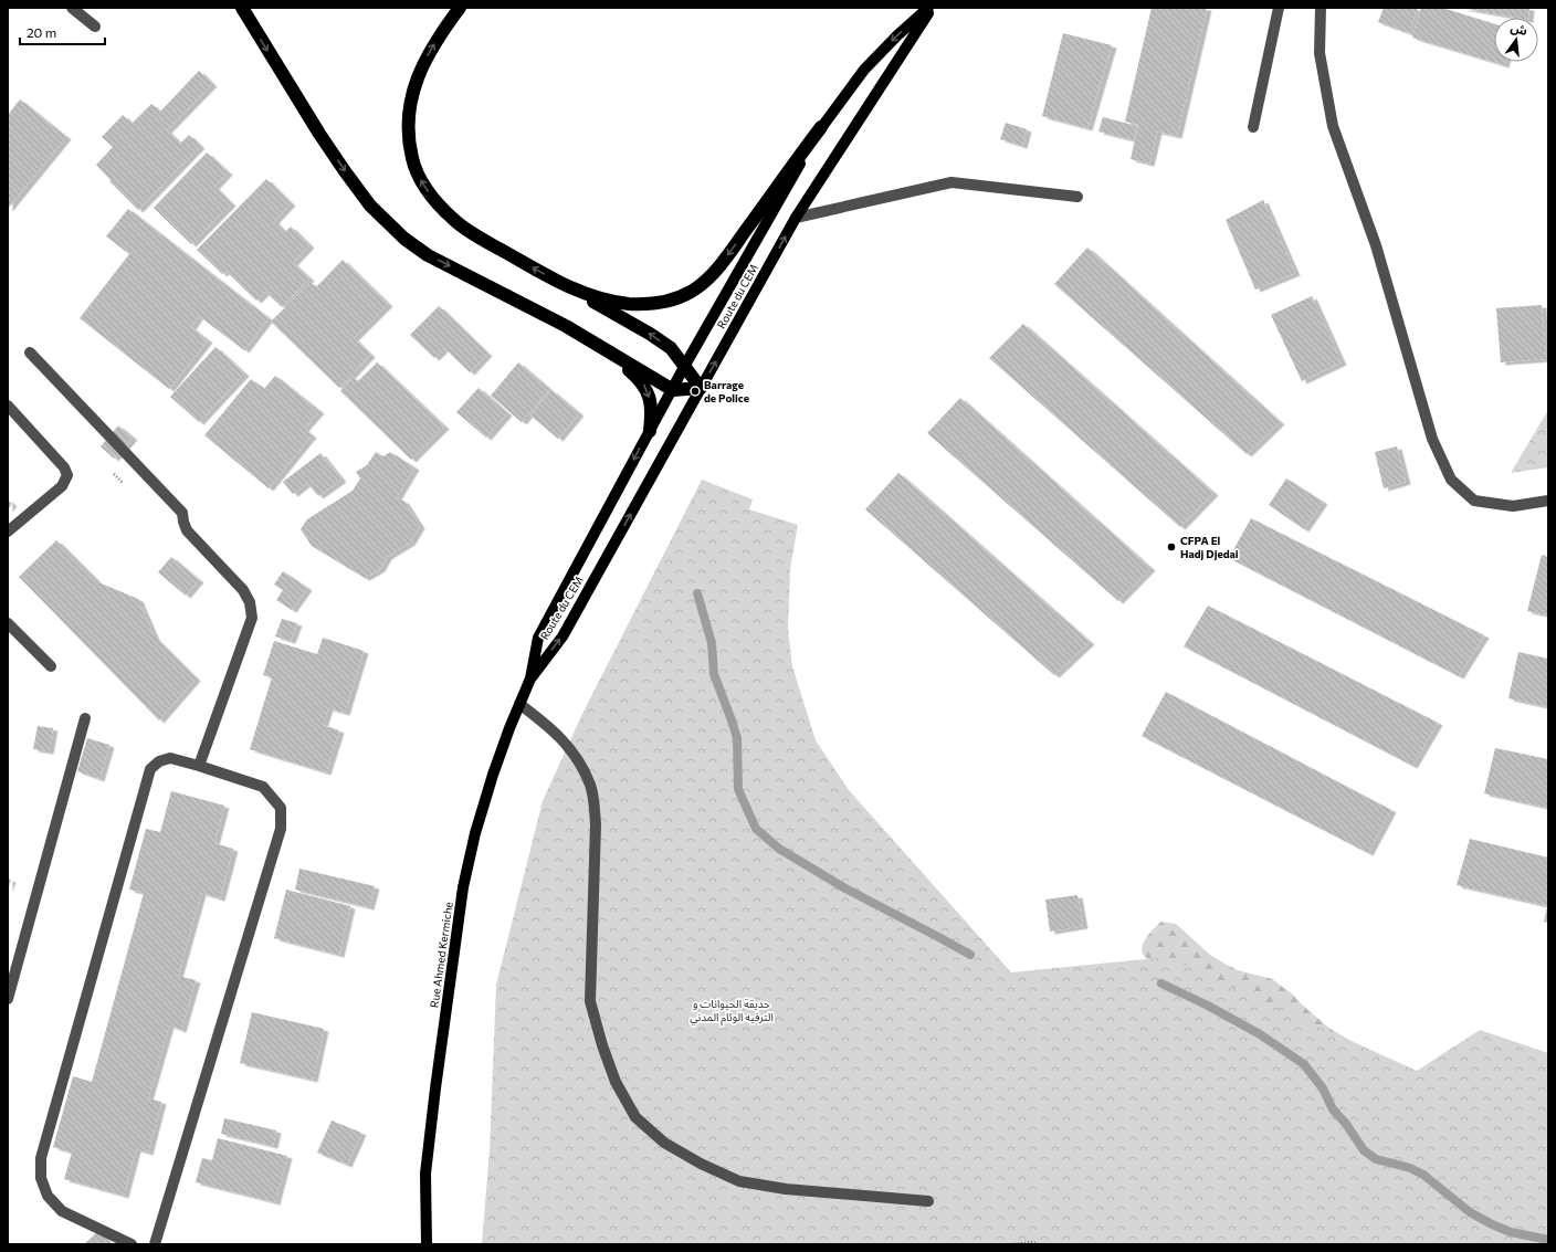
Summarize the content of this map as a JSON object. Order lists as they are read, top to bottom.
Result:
{
  "streets": {
    "main road": ["Route du CEM", "Rue Ahmed Kermiche"]
  },
  "crossings": [
    ["Route du CEM", "Rue Ahmed Kermiche"]
  ],
  "parks": ["حديقة الحيوانات و الترفيه الوئام المدني"],
  "places": ["Barrage de Police", "CFPA El Hadj Djedai"],
  "scale_bar": "20 m",
  "north": "top"
}
